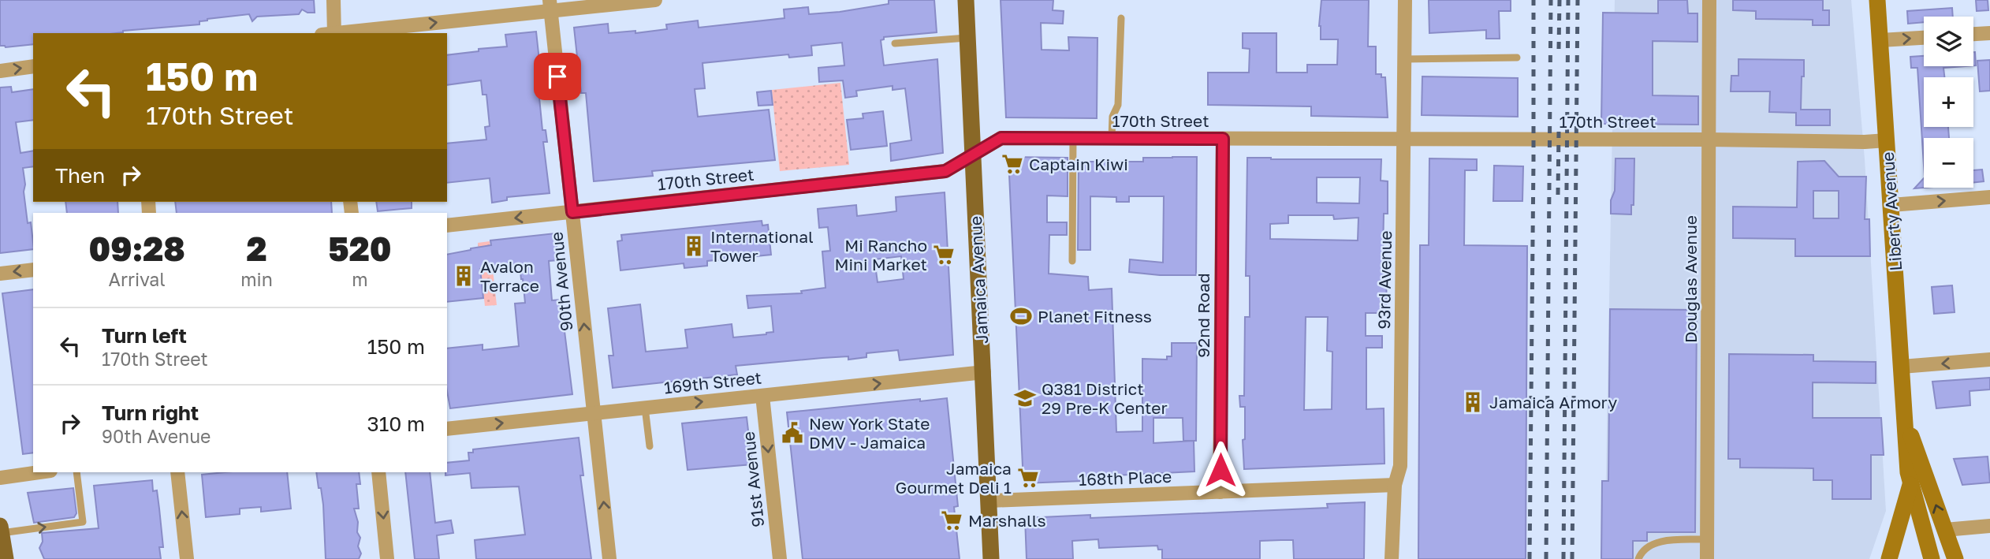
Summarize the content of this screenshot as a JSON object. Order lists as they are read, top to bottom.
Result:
{
  "streets": {
    "main road": ["Liberty Avenue", "Jamaica Avenue"],
    "street": [
      "170th Street",
      "Douglas Avenue",
      "93rd Avenue",
      "90th Avenue",
      "92nd Road",
      "169th Street",
      "168th Place",
      "91st Avenue"
    ]
  },
  "crossings": [
    ["170th Street", "Liberty Avenue"],
    ["170th Street", "Douglas Avenue"],
    ["170th Street", "Jamaica Avenue"],
    ["170th Street", "93rd Avenue"],
    ["170th Street", "90th Avenue"],
    ["170th Street", "92nd Road"],
    ["Jamaica Avenue", "169th Street"],
    ["Jamaica Avenue", "168th Place"],
    ["93rd Avenue", "168th Place"],
    ["90th Avenue", "169th Street"],
    ["92nd Road", "168th Place"],
    ["169th Street", "91st Avenue"]
  ],
  "one_way": ["90th Avenue", "169th Street", "91st Avenue"],
  "places": {
    "supermarket": [
      "Captain Kiwi",
      "Mi Rancho Mini Market",
      "Jamaica Gourmet Deli 1",
      "Marshalls"
    ],
    "building": ["International Tower", "Avalon Terrace", "Jamaica Armory"],
    "sports": ["Planet Fitness"],
    "school or university": ["Q381 District 29 Pre-K Center"],
    "public building": ["New York State DMV - Jamaica"]
  },
  "page": {
    "map_buttons": ["+", "−"],
    "turn": ["150 m", "170th Street"],
    "then": "Then",
    "eta": [
      "09:28",
      "Arrival",
      "2",
      "min",
      "520",
      "m"
    ],
    "list": [
      {
        "name": "Turn left",
        "note": "170th Street",
        "value": "150 m"
      },
      {
        "name": "Turn right",
        "note": "90th Avenue",
        "value": "310 m"
      }
    ]
  }
}
